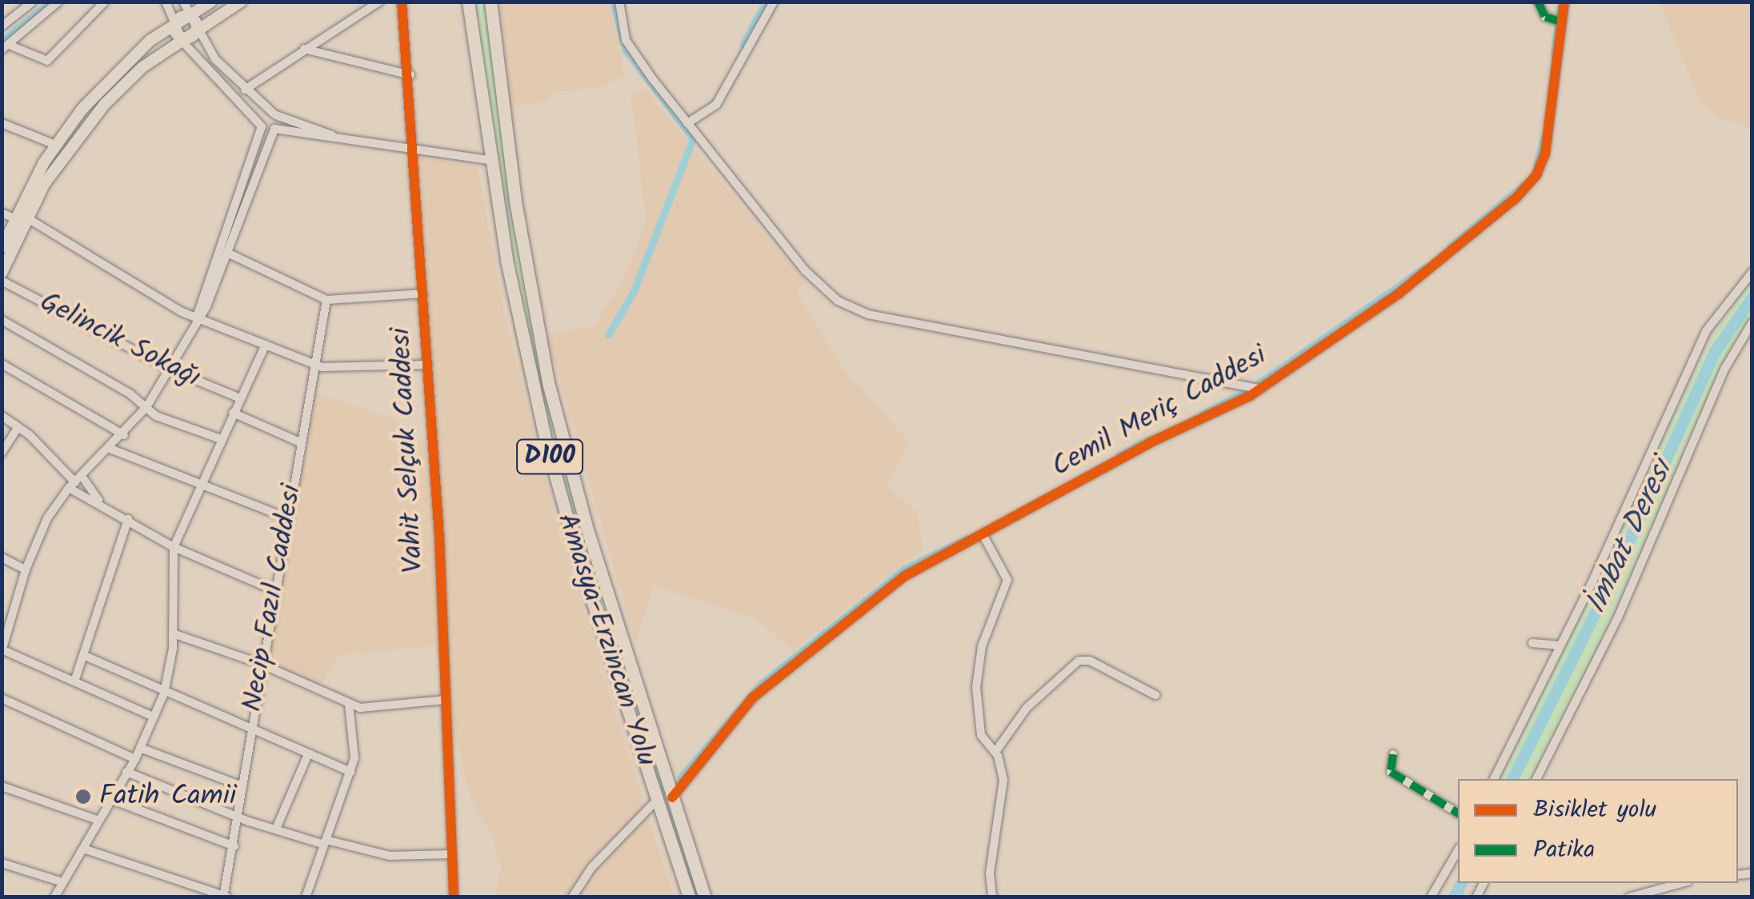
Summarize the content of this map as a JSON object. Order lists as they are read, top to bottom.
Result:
{
  "streets": {
    "highway": ["D100", "Amasya-Erzincan Yolu"],
    "street": [
      "Gelincik Sokağı",
      "Cemil Meriç Caddesi",
      "Vahit Selçuk Caddesi",
      "Necip Fazıl Caddesi"
    ]
  },
  "crossings": [
    ["Cemil Meriç Caddesi", "Amasya-Erzincan Yolu"]
  ],
  "water": ["İmbat Deresi"],
  "places": ["Fatih Camii"],
  "legend": ["Bisiklet yolu", "Patika"]
}
